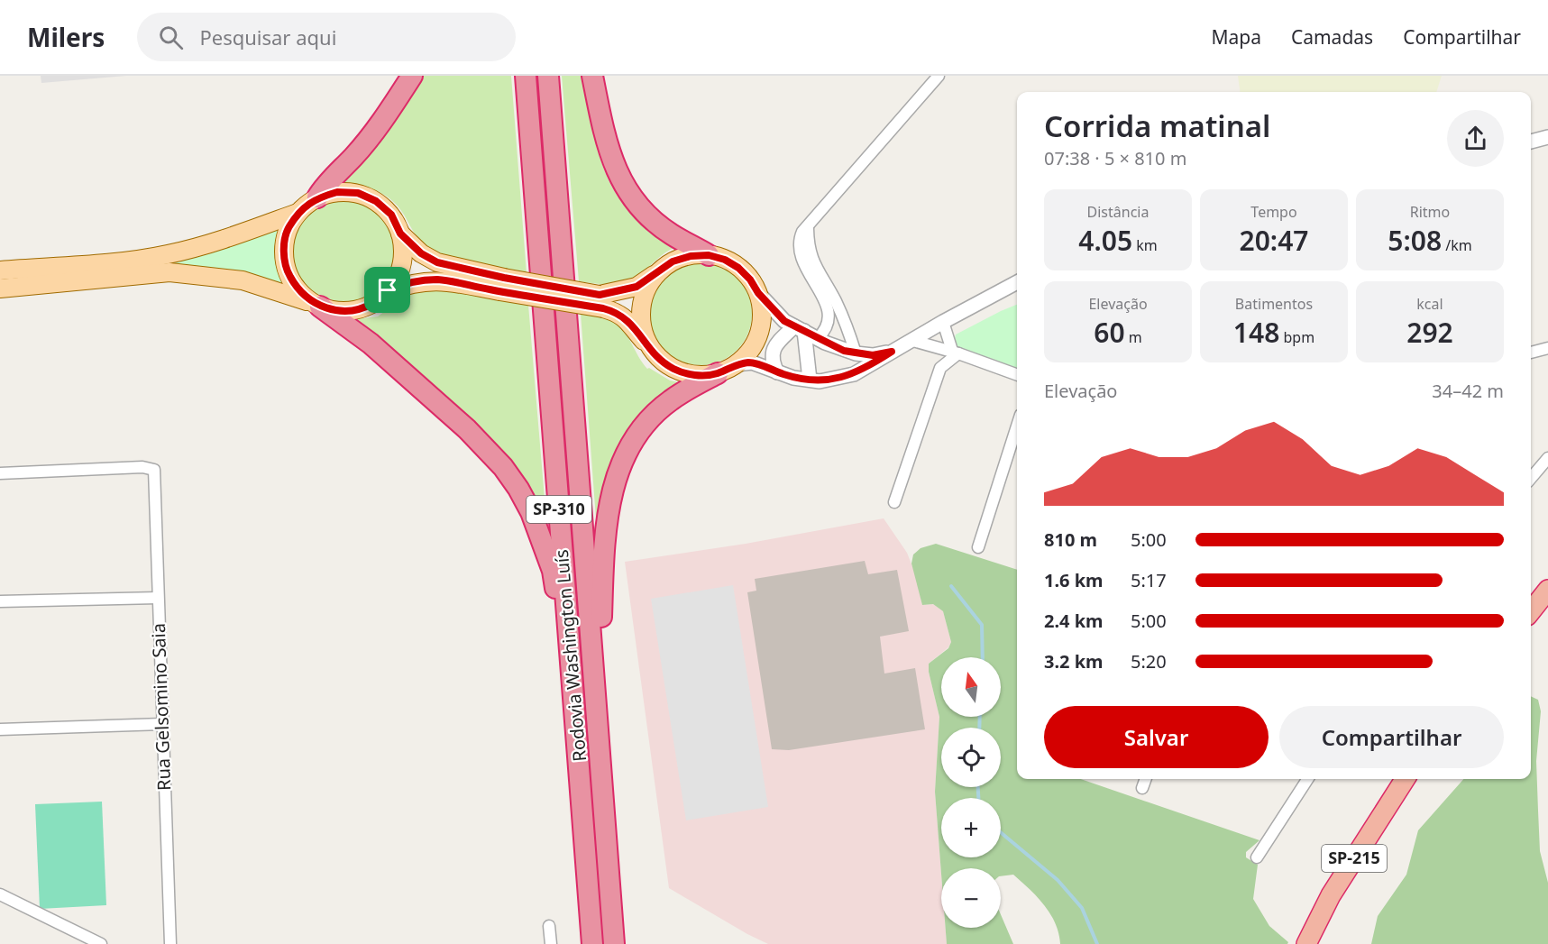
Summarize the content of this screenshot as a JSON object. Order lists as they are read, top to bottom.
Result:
{
  "streets": {
    "highway": ["SP-310", "Rodovia Washington Luís", "SP-215"],
    "street": ["Rua Gelsomino Saia"]
  },
  "north": "top",
  "page": {
    "header": "Milers",
    "search": "Pesquisar aqui",
    "nav": ["Mapa", "Camadas", "Compartilhar"],
    "heading": ["Corrida matinal", "07:38 · 5 × 810 m"],
    "stats": [
      ["Distância", "4.05 km"],
      ["Tempo", "20:47"],
      ["Ritmo", "5:08 /km"],
      ["Elevação", "60 m"],
      ["Batimentos", "148 bpm"],
      ["kcal", "292"]
    ],
    "chart": ["Elevação", "34–42 m"],
    "list": [
      {
        "name": "810 m",
        "note": "5:00"
      },
      {
        "name": "1.6 km",
        "note": "5:17"
      },
      {
        "name": "2.4 km",
        "note": "5:00"
      },
      {
        "name": "3.2 km",
        "note": "5:20"
      }
    ],
    "map_buttons": ["+", "−"],
    "buttons": ["Salvar", "Compartilhar"]
  }
}
